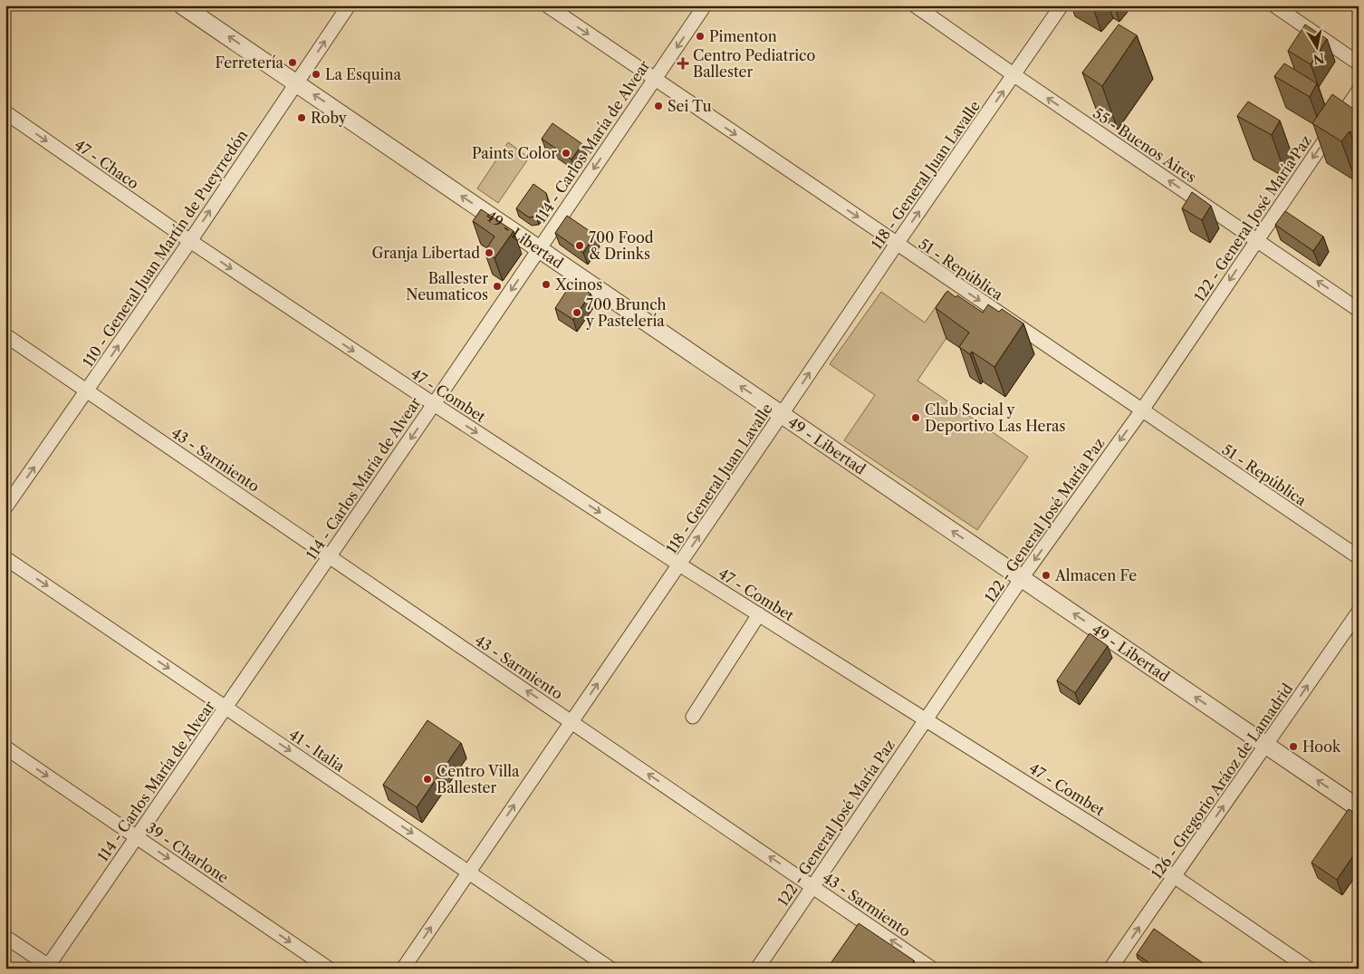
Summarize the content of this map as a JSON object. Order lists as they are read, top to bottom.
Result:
{
  "streets": {
    "street": [
      "114 - Carlos María de Alvear",
      "55 - Buenos Aires",
      "47 - Chaco",
      "118 - General Juan Lavalle",
      "122 - General José María Paz",
      "49 - Libertad",
      "110 - General Juan Martín de Pueyrredón",
      "51 - República",
      "47 - Combet",
      "43 - Sarmiento",
      "41 - Italia",
      "126 - Gregorio Aráoz de Lamadrid",
      "39 - Charlone"
    ]
  },
  "crossings": [
    ["114 - Carlos María de Alvear", "49 - Libertad"],
    ["114 - Carlos María de Alvear", "51 - República"],
    ["114 - Carlos María de Alvear", "47 - Combet"],
    ["114 - Carlos María de Alvear", "43 - Sarmiento"],
    ["114 - Carlos María de Alvear", "41 - Italia"],
    ["114 - Carlos María de Alvear", "39 - Charlone"],
    ["55 - Buenos Aires", "118 - General Juan Lavalle"],
    ["55 - Buenos Aires", "122 - General José María Paz"],
    ["47 - Chaco", "110 - General Juan Martín de Pueyrredón"],
    ["47 - Chaco", "47 - Combet"],
    ["118 - General Juan Lavalle", "49 - Libertad"],
    ["118 - General Juan Lavalle", "51 - República"],
    ["118 - General Juan Lavalle", "47 - Combet"],
    ["118 - General Juan Lavalle", "43 - Sarmiento"],
    ["118 - General Juan Lavalle", "41 - Italia"],
    ["122 - General José María Paz", "49 - Libertad"],
    ["122 - General José María Paz", "51 - República"],
    ["122 - General José María Paz", "47 - Combet"],
    ["122 - General José María Paz", "43 - Sarmiento"],
    ["49 - Libertad", "110 - General Juan Martín de Pueyrredón"],
    ["49 - Libertad", "126 - Gregorio Aráoz de Lamadrid"],
    ["110 - General Juan Martín de Pueyrredón", "47 - Combet"],
    ["110 - General Juan Martín de Pueyrredón", "43 - Sarmiento"],
    ["47 - Combet", "126 - Gregorio Aráoz de Lamadrid"]
  ],
  "one_way": [
    "114 - Carlos María de Alvear",
    "55 - Buenos Aires",
    "47 - Chaco",
    "118 - General Juan Lavalle",
    "122 - General José María Paz",
    "49 - Libertad",
    "110 - General Juan Martín de Pueyrredón",
    "51 - República",
    "47 - Combet",
    "43 - Sarmiento",
    "41 - Italia",
    "126 - Gregorio Aráoz de Lamadrid",
    "39 - Charlone"
  ],
  "places": {
    "other": [
      "Pimenton",
      "Ferretería",
      "La Esquina",
      "Sei Tu",
      "Roby",
      "Paints Color",
      "700 Food & Drinks",
      "Granja Libertad",
      "Xcinos",
      "Ballester Neumaticos",
      "700 Brunch y Pastelería",
      "Club Social y Deportivo Las Heras",
      "Almacen Fe",
      "Hook",
      "Centro Villa Ballester"
    ],
    "health": ["Centro Pediatrico Ballester"]
  },
  "north": "bottom"
}
